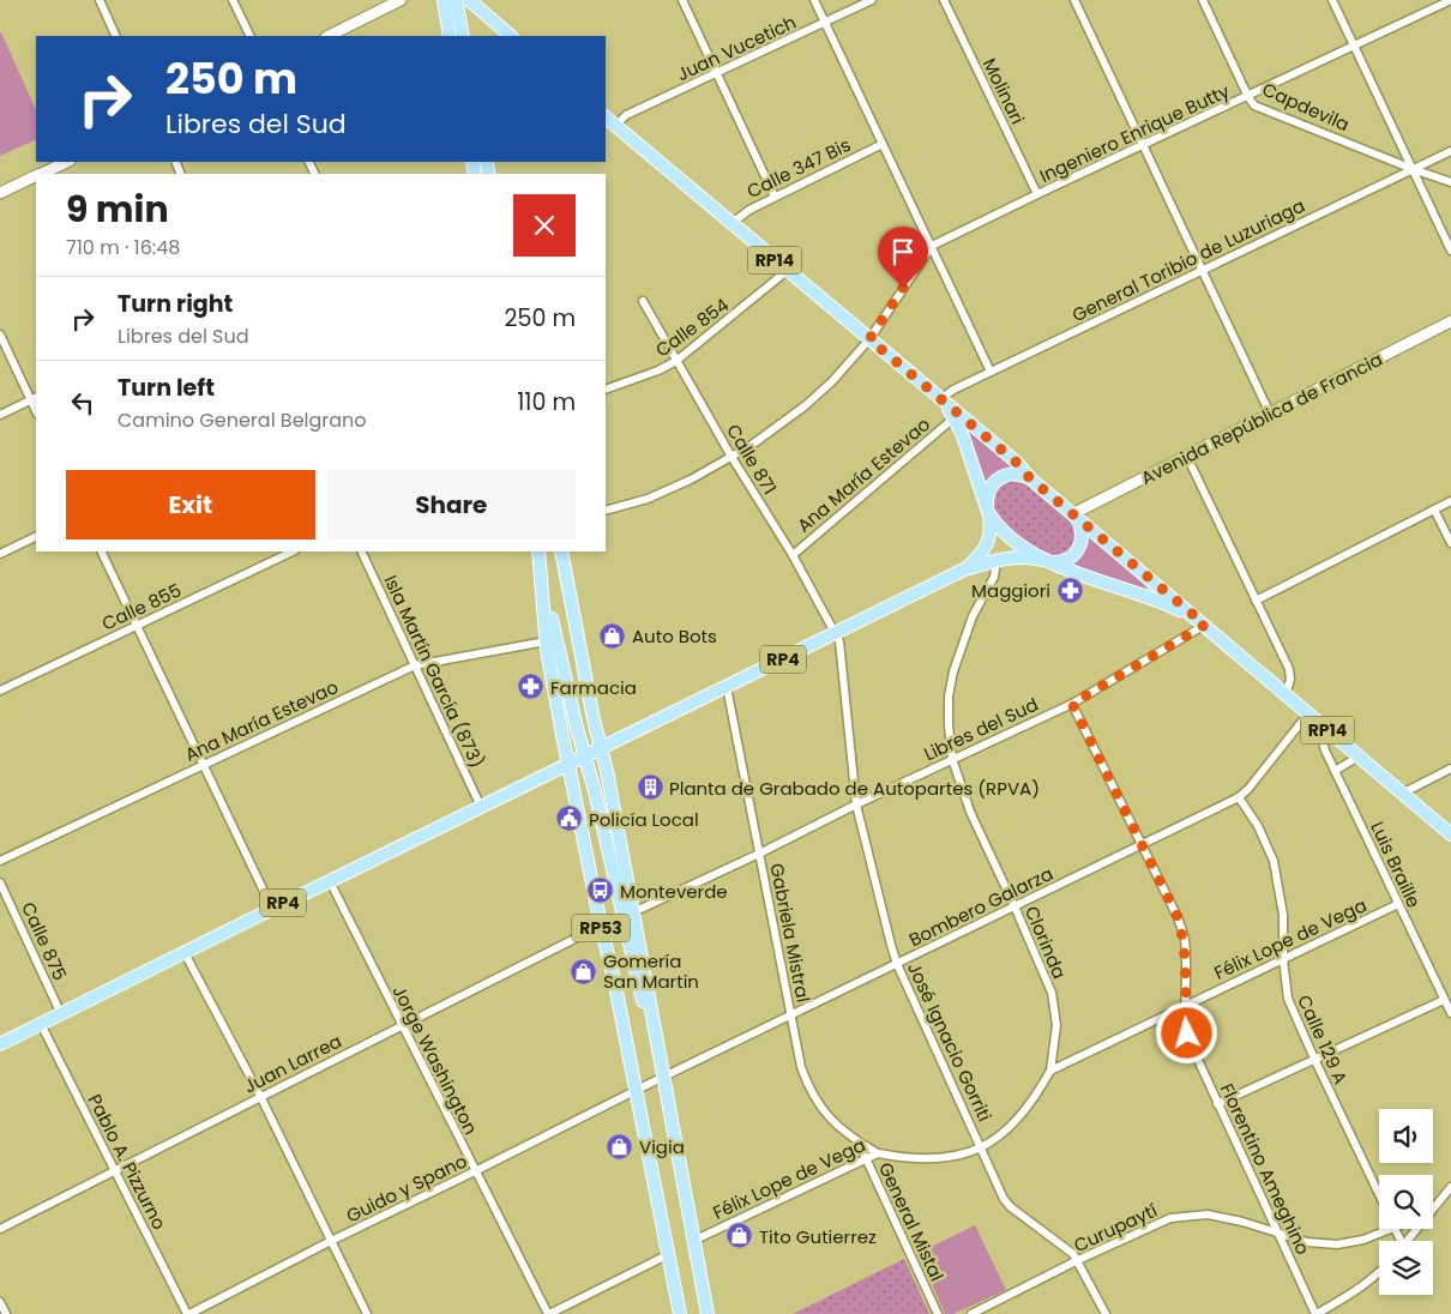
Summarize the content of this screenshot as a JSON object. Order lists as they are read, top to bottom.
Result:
{
  "streets": {
    "main road": [
      "RP14",
      "Avenida República de Francia",
      "RP4",
      "RP53"
    ],
    "street": [
      "Juan Vucetich",
      "Molinari",
      "Capdevila",
      "Ingeniero Enrique Butty",
      "Calle 347 Bis",
      "General Toribio de Luzuriaga",
      "Calle 854",
      "Calle 871",
      "Ana María Estevao",
      "Calle 855",
      "Isla Martín García (873)",
      "Libres del Sud",
      "Luis Braille",
      "Bombero Galarza",
      "Gabriela Mistral",
      "Félix Lope de Vega",
      "Calle 875",
      "Clorinda",
      "Calle 129 A",
      "José Ignacio Gorriti",
      "Jorge Washington",
      "Juan Larrea",
      "Pablo A. Pizzurno",
      "Florentino Ameghino",
      "Guido y Spano",
      "General Mistal",
      "Curupaytí"
    ]
  },
  "crossings": [
    ["Juan Vucetich", "RP14"],
    ["Molinari", "Ingeniero Enrique Butty"],
    ["Capdevila", "Ingeniero Enrique Butty"],
    ["Capdevila", "General Toribio de Luzuriaga"],
    ["Calle 347 Bis", "RP14"],
    ["RP14", "General Toribio de Luzuriaga"],
    ["RP14", "Calle 854"],
    ["RP14", "Avenida República de Francia"],
    ["RP14", "Ana María Estevao"],
    ["RP14", "RP4"],
    ["RP14", "Libres del Sud"],
    ["RP14", "Luis Braille"],
    ["RP14", "Bombero Galarza"],
    ["Calle 854", "Calle 871"],
    ["Avenida República de Francia", "RP4"],
    ["Calle 871", "Ana María Estevao"],
    ["Calle 871", "RP4"],
    ["Calle 871", "José Ignacio Gorriti"],
    ["Ana María Estevao", "Isla Martín García (873)"],
    ["Ana María Estevao", "RP53"],
    ["RP4", "Isla Martín García (873)"],
    ["RP4", "RP53"],
    ["RP4", "Gabriela Mistral"],
    ["RP4", "Calle 875"],
    ["RP4", "Clorinda"],
    ["RP4", "José Ignacio Gorriti"],
    ["RP4", "Jorge Washington"],
    ["RP4", "Pablo A. Pizzurno"],
    ["Libres del Sud", "RP53"],
    ["Libres del Sud", "Gabriela Mistral"],
    ["Libres del Sud", "Clorinda"],
    ["Libres del Sud", "José Ignacio Gorriti"],
    ["Libres del Sud", "Florentino Ameghino"],
    ["Luis Braille", "Félix Lope de Vega"],
    ["Bombero Galarza", "RP53"],
    ["Bombero Galarza", "Gabriela Mistral"],
    ["Bombero Galarza", "Clorinda"],
    ["Bombero Galarza", "Calle 129 A"],
    ["Bombero Galarza", "José Ignacio Gorriti"],
    ["Bombero Galarza", "Florentino Ameghino"],
    ["Bombero Galarza", "Guido y Spano"],
    ["RP53", "Félix Lope de Vega"],
    ["RP53", "Juan Larrea"],
    ["RP53", "Guido y Spano"],
    ["Gabriela Mistral", "Félix Lope de Vega"],
    ["Gabriela Mistral", "General Mistal"],
    ["Félix Lope de Vega", "Clorinda"],
    ["Félix Lope de Vega", "Calle 129 A"],
    ["Félix Lope de Vega", "José Ignacio Gorriti"],
    ["Félix Lope de Vega", "Florentino Ameghino"],
    ["Félix Lope de Vega", "General Mistal"],
    ["José Ignacio Gorriti", "Curupaytí"],
    ["Jorge Washington", "Juan Larrea"],
    ["Jorge Washington", "Guido y Spano"],
    ["Juan Larrea", "Pablo A. Pizzurno"],
    ["Pablo A. Pizzurno", "Guido y Spano"],
    ["Florentino Ameghino", "Curupaytí"]
  ],
  "places": {
    "pharmacy": ["Maggiori", "Farmacia"],
    "shop": [
      "Auto Bots",
      "Gomería San Martin",
      "Vigia",
      "Tito Gutierrez"
    ],
    "building": ["Planta de Grabado de Autopartes (RPVA)"],
    "public building": ["Policía Local"],
    "bus stop": ["Monteverde"]
  },
  "page": {
    "turn": ["250 m", "Libres del Sud"],
    "heading": ["9 min", "710 m · 16:48"],
    "list": [
      {
        "name": "Turn right",
        "note": "Libres del Sud",
        "value": "250 m"
      },
      {
        "name": "Turn left",
        "note": "Camino General Belgrano",
        "value": "110 m"
      }
    ],
    "buttons": ["Exit", "Share"]
  }
}
